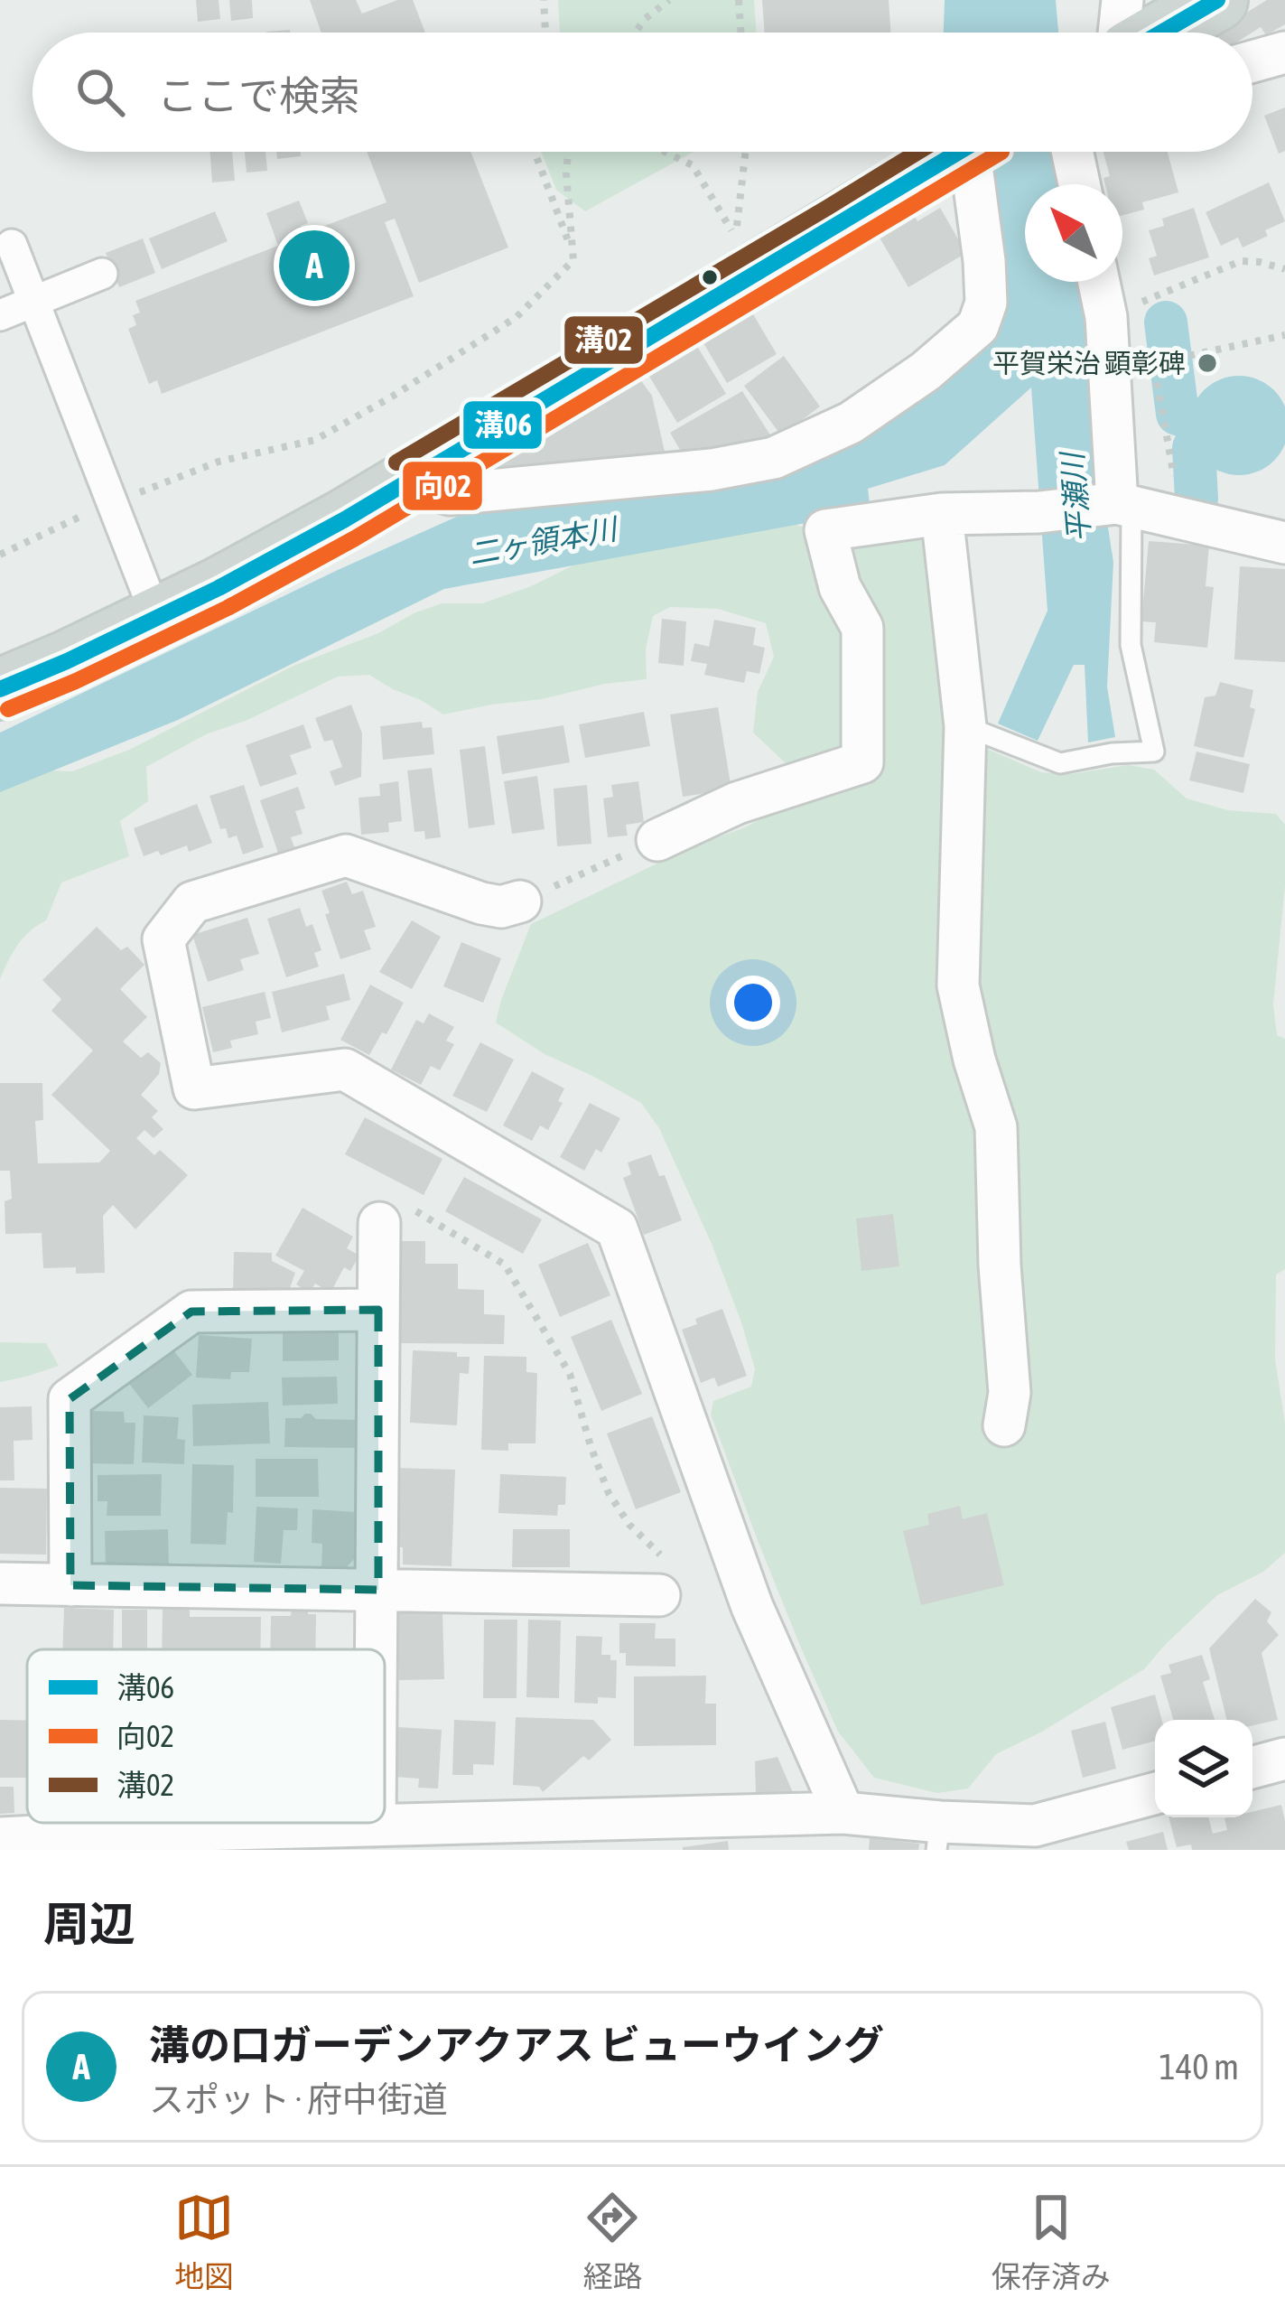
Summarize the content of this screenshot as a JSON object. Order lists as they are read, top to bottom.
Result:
{
  "water": ["平瀬川", "二ヶ領本川"],
  "places": ["平賀栄治 顕彰碑"],
  "lines": ["transit line 溝06", "transit line 向02", "transit line 溝02"],
  "legend": ["溝06", "向02", "溝02"],
  "north": "top left",
  "page": {
    "search": "ここで検索",
    "pins": "A",
    "heading": "周辺",
    "list": [
      {
        "mark": "A",
        "name": "溝の口ガーデンアクアス ビューウイング",
        "note": "スポット · 府中街道",
        "value": "140 m"
      }
    ],
    "nav": ["地図", "経路", "保存済み"]
  }
}
